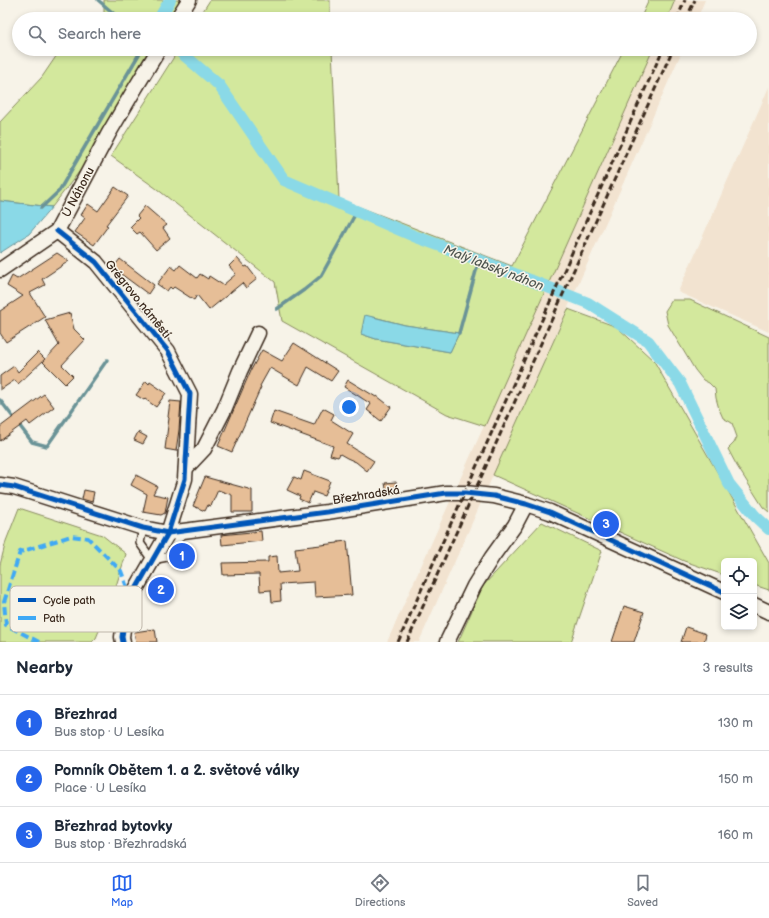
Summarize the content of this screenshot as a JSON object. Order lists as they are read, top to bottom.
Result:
{
  "streets": {
    "street": ["U Náhonu", "Grégrovo náměstí", "Březhradská"]
  },
  "crossings": [
    ["U Náhonu", "Grégrovo náměstí"],
    ["Grégrovo náměstí", "Březhradská"]
  ],
  "water": ["Malý labský náhon"],
  "legend": ["Cycle path", "Path"],
  "page": {
    "search": "Search here",
    "pins": ["3", "1", "2"],
    "heading": ["Nearby", "3 results"],
    "list": [
      {
        "mark": "1",
        "name": "Březhrad",
        "note": "Bus stop · U Lesíka",
        "value": "130 m"
      },
      {
        "mark": "2",
        "name": "Pomník Obětem 1. a 2. světové války",
        "note": "Place · U Lesíka",
        "value": "150 m"
      },
      {
        "mark": "3",
        "name": "Březhrad bytovky",
        "note": "Bus stop · Březhradská",
        "value": "160 m"
      }
    ],
    "nav": ["Map", "Directions", "Saved"]
  }
}
